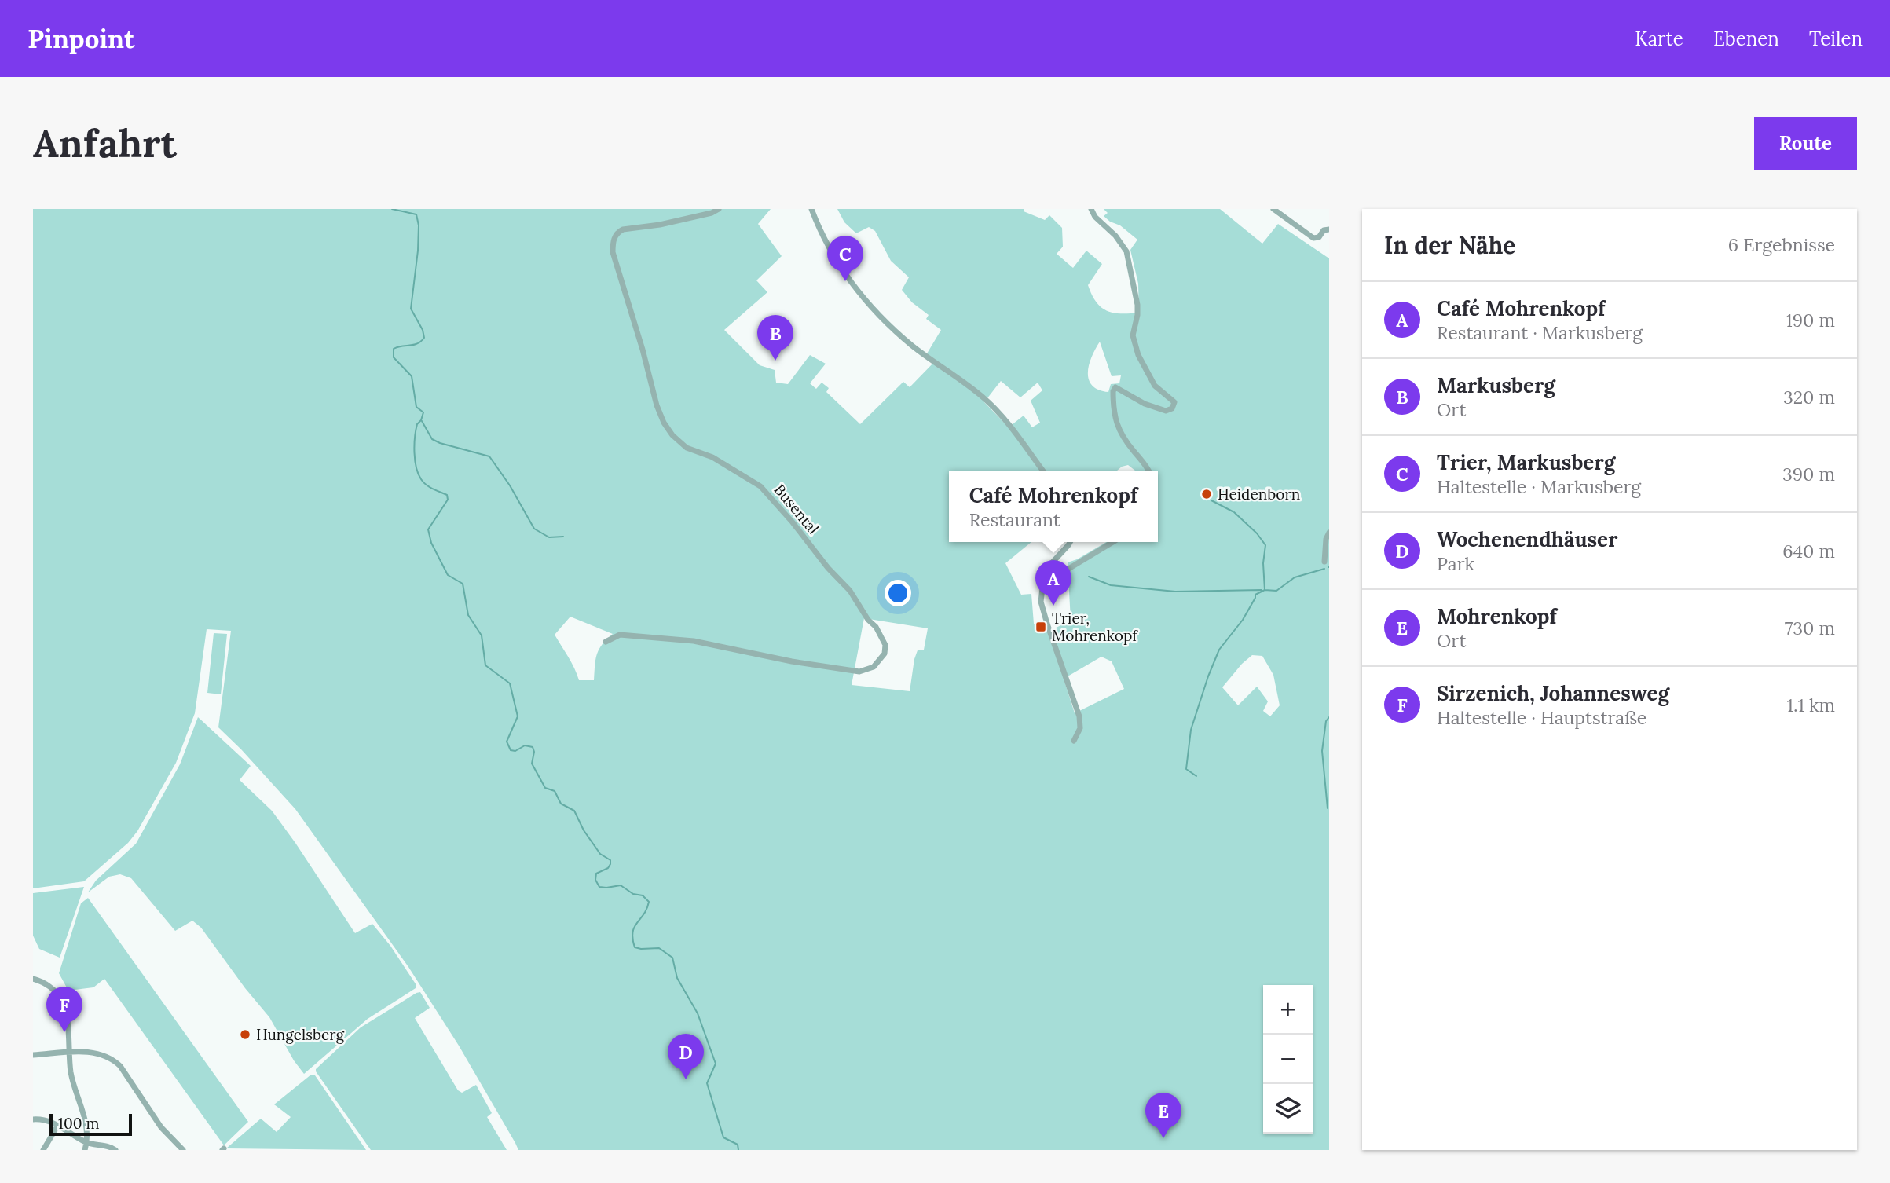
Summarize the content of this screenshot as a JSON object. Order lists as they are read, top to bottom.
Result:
{
  "streets": {
    "street": ["Busental"]
  },
  "places": {
    "other": ["Heidenborn", "Hungelsberg"],
    "transit": ["Trier, Mohrenkopf"]
  },
  "scale_bar": "100 m",
  "page": {
    "header": "Pinpoint",
    "nav": ["Karte", "Ebenen", "Teilen"],
    "buttons": "Route",
    "title": "Anfahrt",
    "heading": ["In der Nähe", "6 Ergebnisse"],
    "pins": [
      "C",
      "B",
      "A",
      "F",
      "D",
      "E"
    ],
    "list": [
      {
        "mark": "A",
        "name": "Café Mohrenkopf",
        "note": "Restaurant · Markusberg",
        "value": "190 m"
      },
      {
        "mark": "B",
        "name": "Markusberg",
        "note": "Ort",
        "value": "320 m"
      },
      {
        "mark": "C",
        "name": "Trier, Markusberg",
        "note": "Haltestelle · Markusberg",
        "value": "390 m"
      },
      {
        "mark": "D",
        "name": "Wochenendhäuser",
        "note": "Park",
        "value": "640 m"
      },
      {
        "mark": "E",
        "name": "Mohrenkopf",
        "note": "Ort",
        "value": "730 m"
      },
      {
        "mark": "F",
        "name": "Sirzenich, Johannesweg",
        "note": "Haltestelle · Hauptstraße",
        "value": "1.1 km"
      }
    ],
    "popup": ["Café Mohrenkopf", "Restaurant"],
    "map_buttons": ["+", "−"],
    "scale": "100 m"
  }
}
